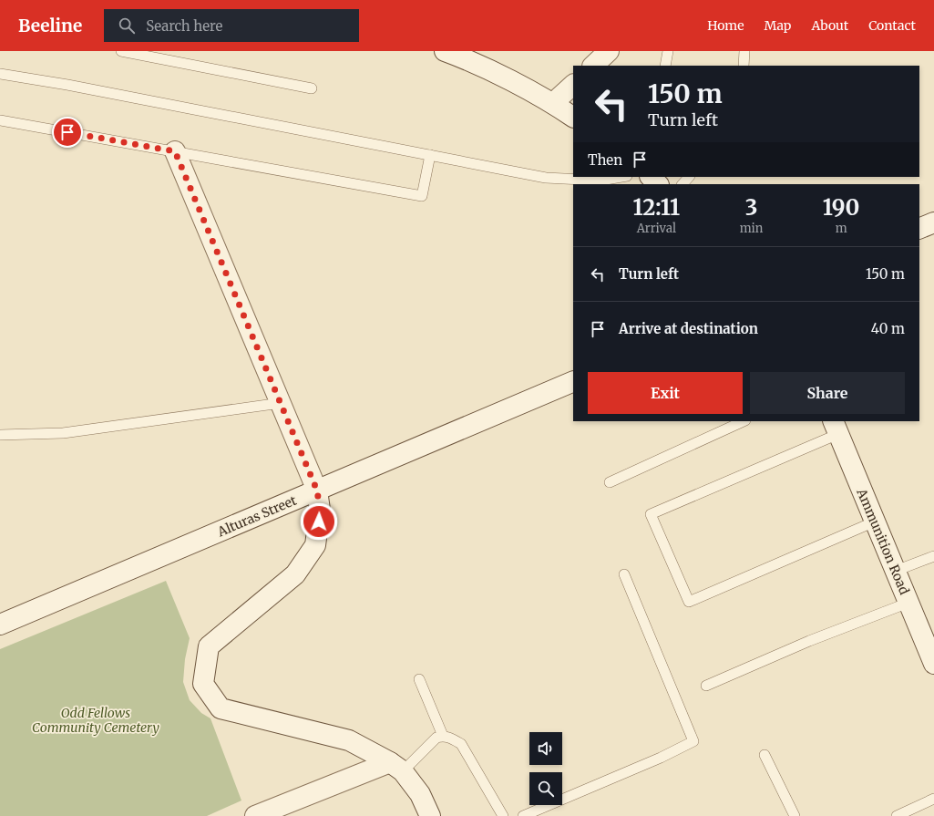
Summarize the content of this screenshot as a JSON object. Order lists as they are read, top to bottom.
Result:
{
  "streets": {
    "street": ["Alturas Street", "Ammunition Road"]
  },
  "parks": ["Odd Fellows Community Cemetery"],
  "page": {
    "header": "Beeline",
    "search": "Search here",
    "nav": [
      "Home",
      "Map",
      "About",
      "Contact"
    ],
    "turn": ["150 m", "Turn left"],
    "then": "Then",
    "eta": [
      "12:11",
      "Arrival",
      "3",
      "min",
      "190",
      "m"
    ],
    "list": [
      {
        "name": "Turn left",
        "value": "150 m"
      },
      {
        "name": "Arrive at destination",
        "value": "40 m"
      }
    ],
    "buttons": ["Exit", "Share"]
  }
}
